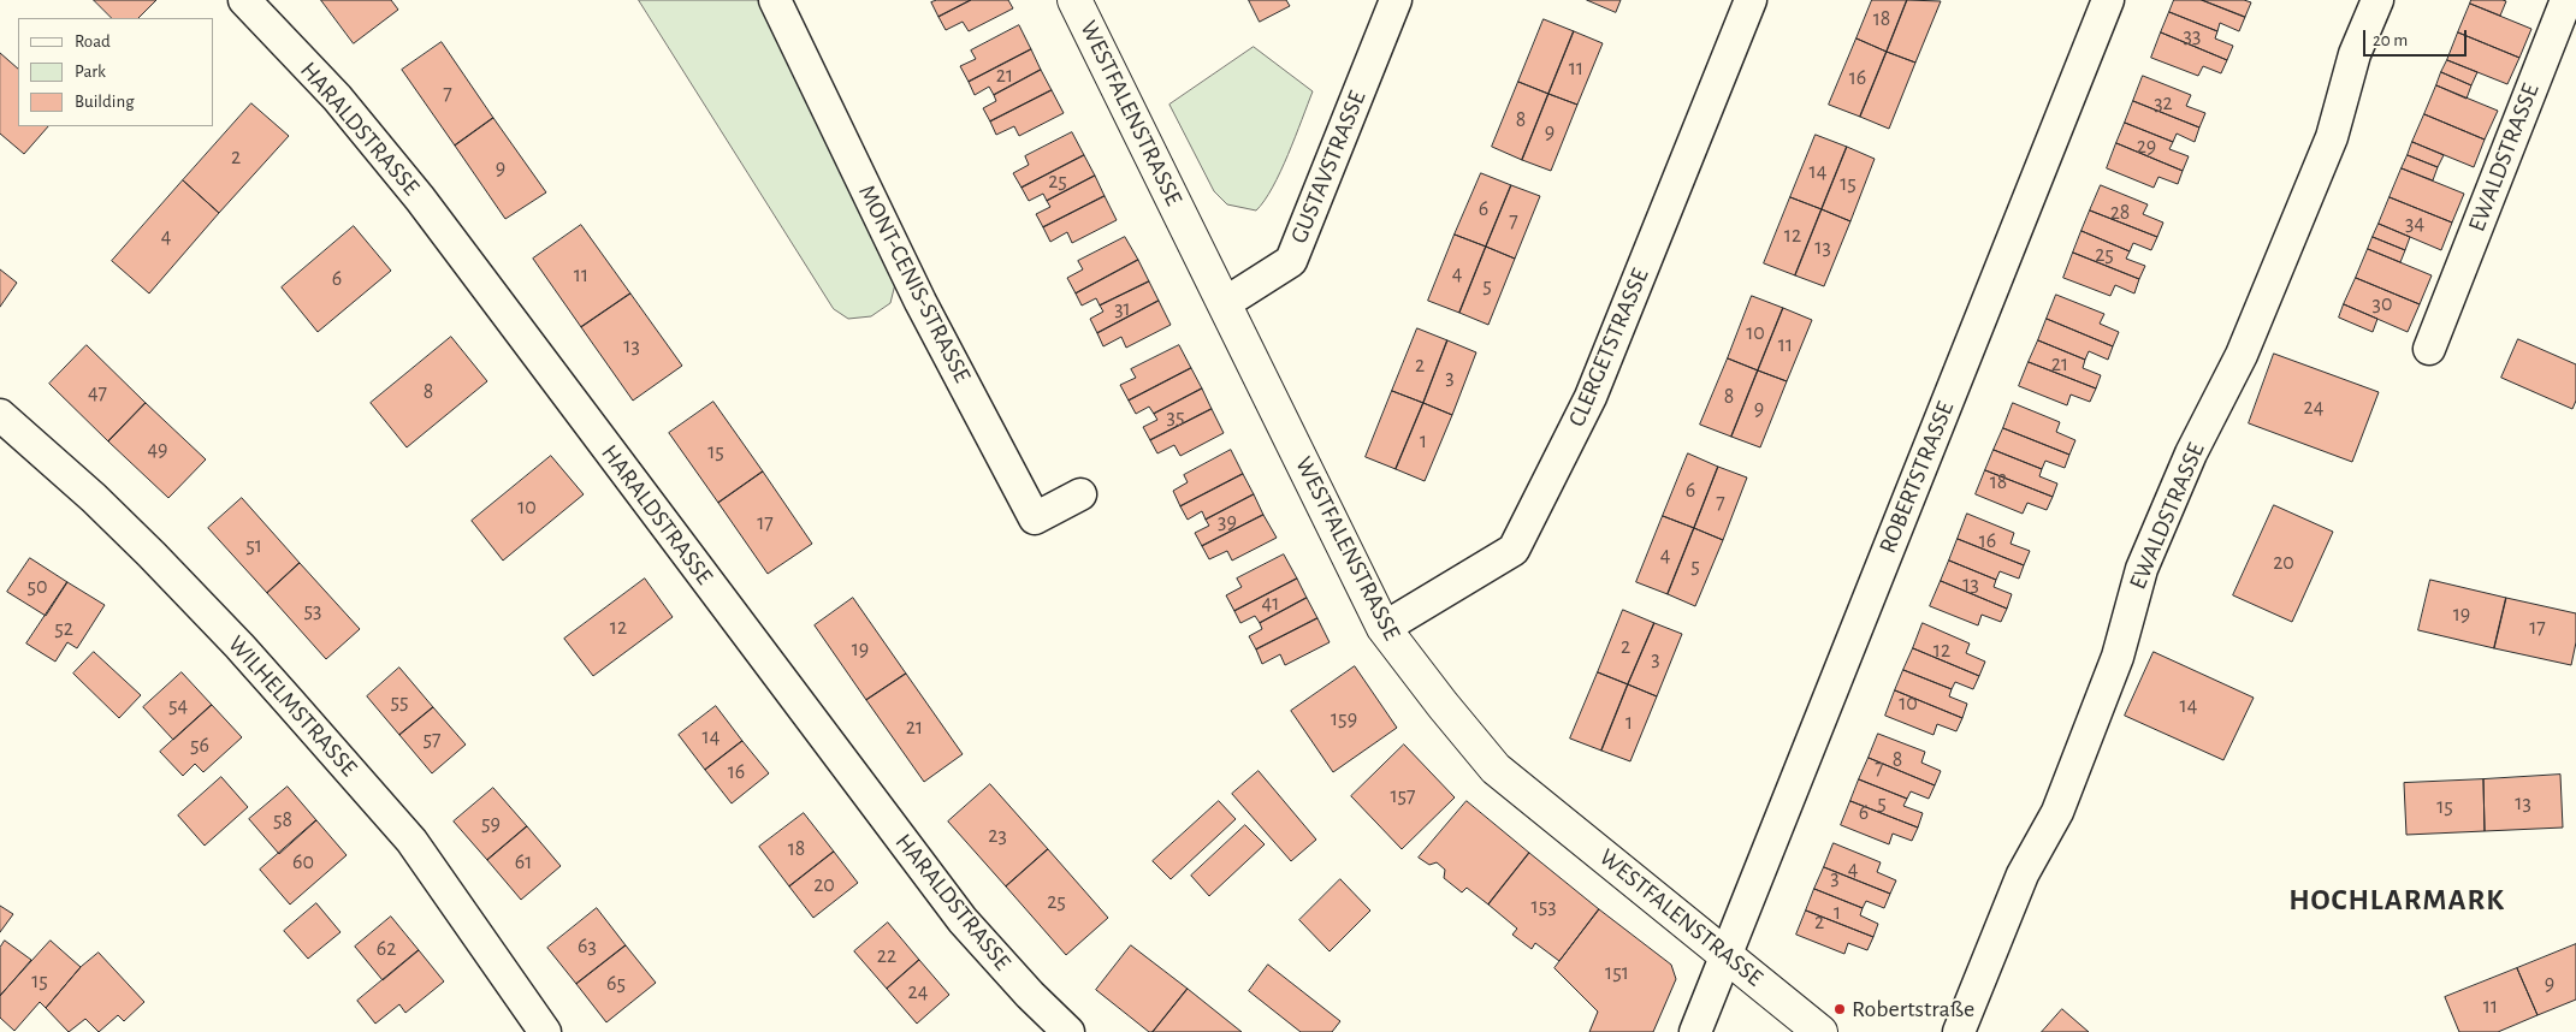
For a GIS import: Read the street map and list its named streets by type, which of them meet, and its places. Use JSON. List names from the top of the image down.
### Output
{
  "streets": {
    "street": [
      "WESTFALENSTRASSE",
      "HARALDSTRASSE",
      "EWALDSTRASSE",
      "GUSTAVSTRASSE",
      "MONT-CENIS-STRASSE",
      "CLERGETSTRASSE",
      "ROBERTSTRASSE",
      "WILHELMSTRASSE"
    ]
  },
  "crossings": [
    ["WESTFALENSTRASSE", "GUSTAVSTRASSE"],
    ["WESTFALENSTRASSE", "CLERGETSTRASSE"],
    ["WESTFALENSTRASSE", "ROBERTSTRASSE"]
  ],
  "districts": ["HOCHLARMARK"],
  "places": ["Robertstraße"],
  "house_numbers": [
    "18",
    "33",
    "11",
    "21",
    "16",
    "7",
    "32",
    "8",
    "9",
    "29",
    "2",
    "9",
    "14",
    "25",
    "15",
    "6",
    "28",
    "7",
    "34",
    "12",
    "4",
    "13",
    "25",
    "4",
    "11",
    "6",
    "5",
    "30",
    "31",
    "10",
    "11",
    "13",
    "21",
    "2",
    "3",
    "8",
    "47",
    "8",
    "24",
    "9",
    "35",
    "1",
    "49",
    "15",
    "18",
    "6",
    "7",
    "10",
    "39",
    "17",
    "16",
    "51",
    "4",
    "20",
    "5",
    "13",
    "50",
    "41",
    "53",
    "19",
    "12",
    "17",
    "52",
    "2",
    "19",
    "12",
    "3",
    "55",
    "10",
    "54",
    "14",
    "159",
    "1",
    "21",
    "14",
    "57",
    "56",
    "8",
    "7",
    "16",
    "157",
    "5",
    "13",
    "15",
    "6",
    "58",
    "59",
    "23",
    "18",
    "60",
    "61",
    "4",
    "3",
    "20",
    "25",
    "153",
    "1",
    "2",
    "63",
    "62",
    "22",
    "151",
    "15",
    "65",
    "9",
    "24",
    "11"
  ],
  "legend": ["Road", "Park", "Building"],
  "scale_bar": "20 m"
}
